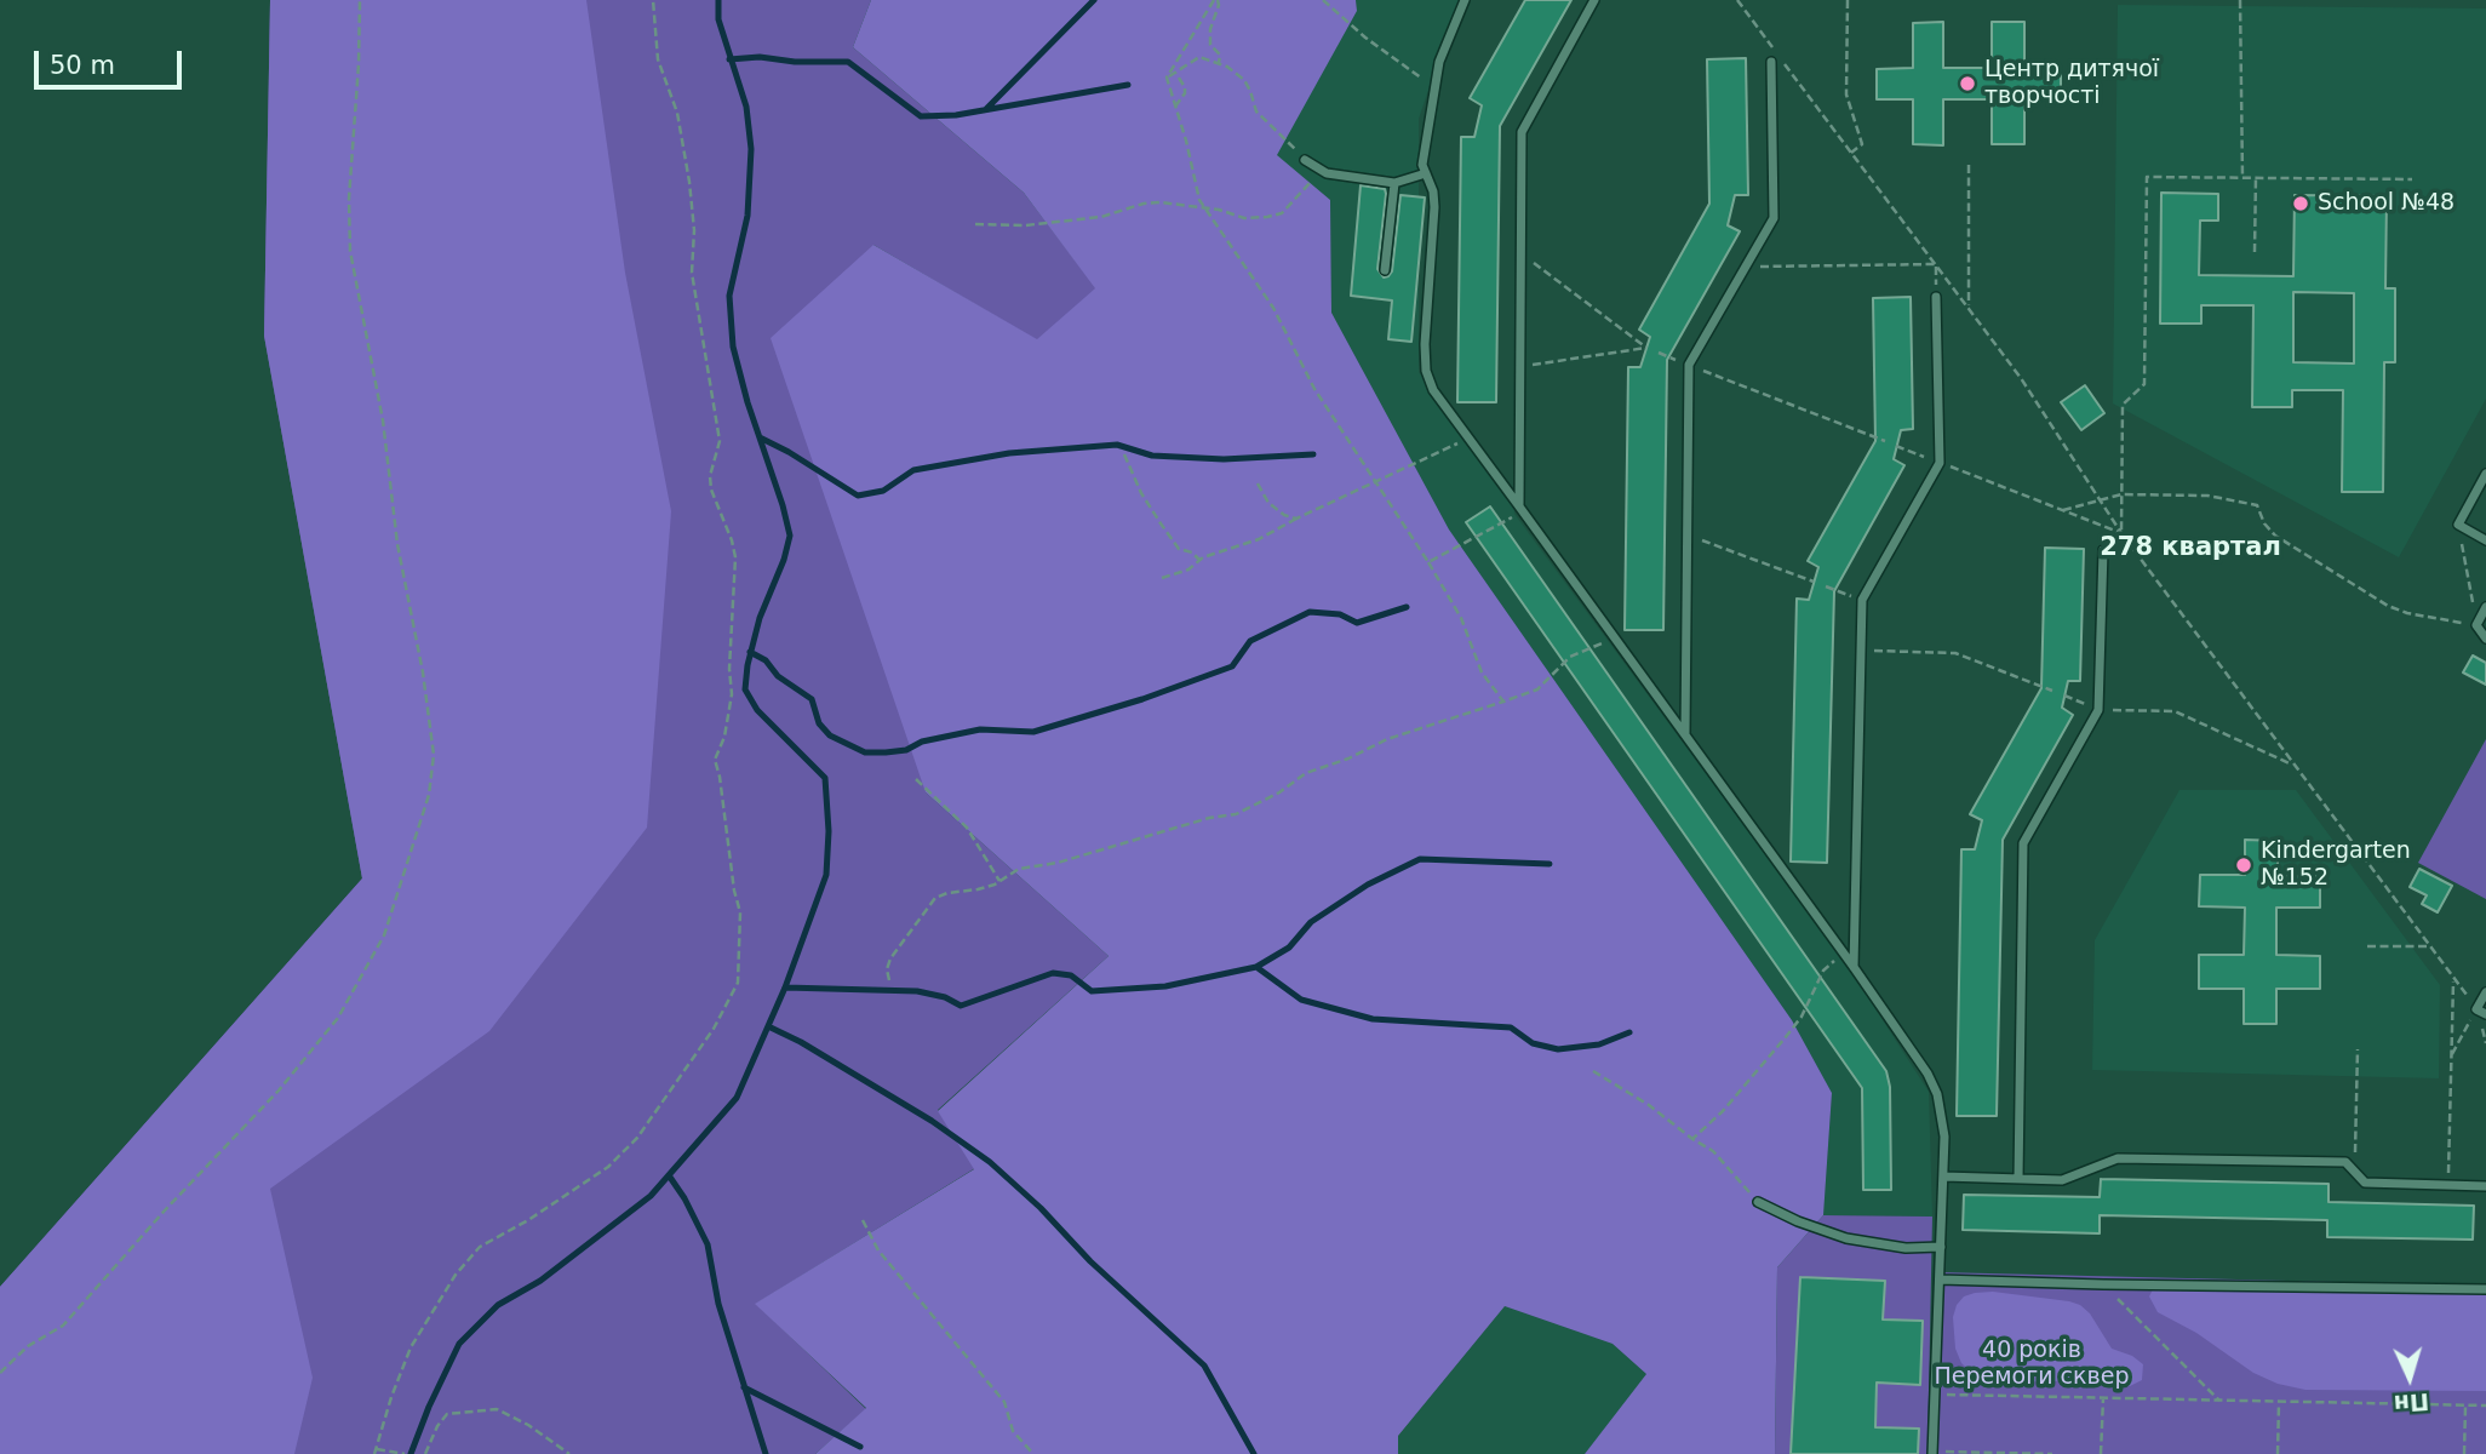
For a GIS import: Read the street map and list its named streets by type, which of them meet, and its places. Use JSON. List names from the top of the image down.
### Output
{
  "districts": ["278 квартал"],
  "parks": ["40 років Перемоги сквер"],
  "places": ["Центр дитячої творчості", "School №48", "Kindergarten №152"],
  "scale_bar": "50 m",
  "north": "bottom"
}
